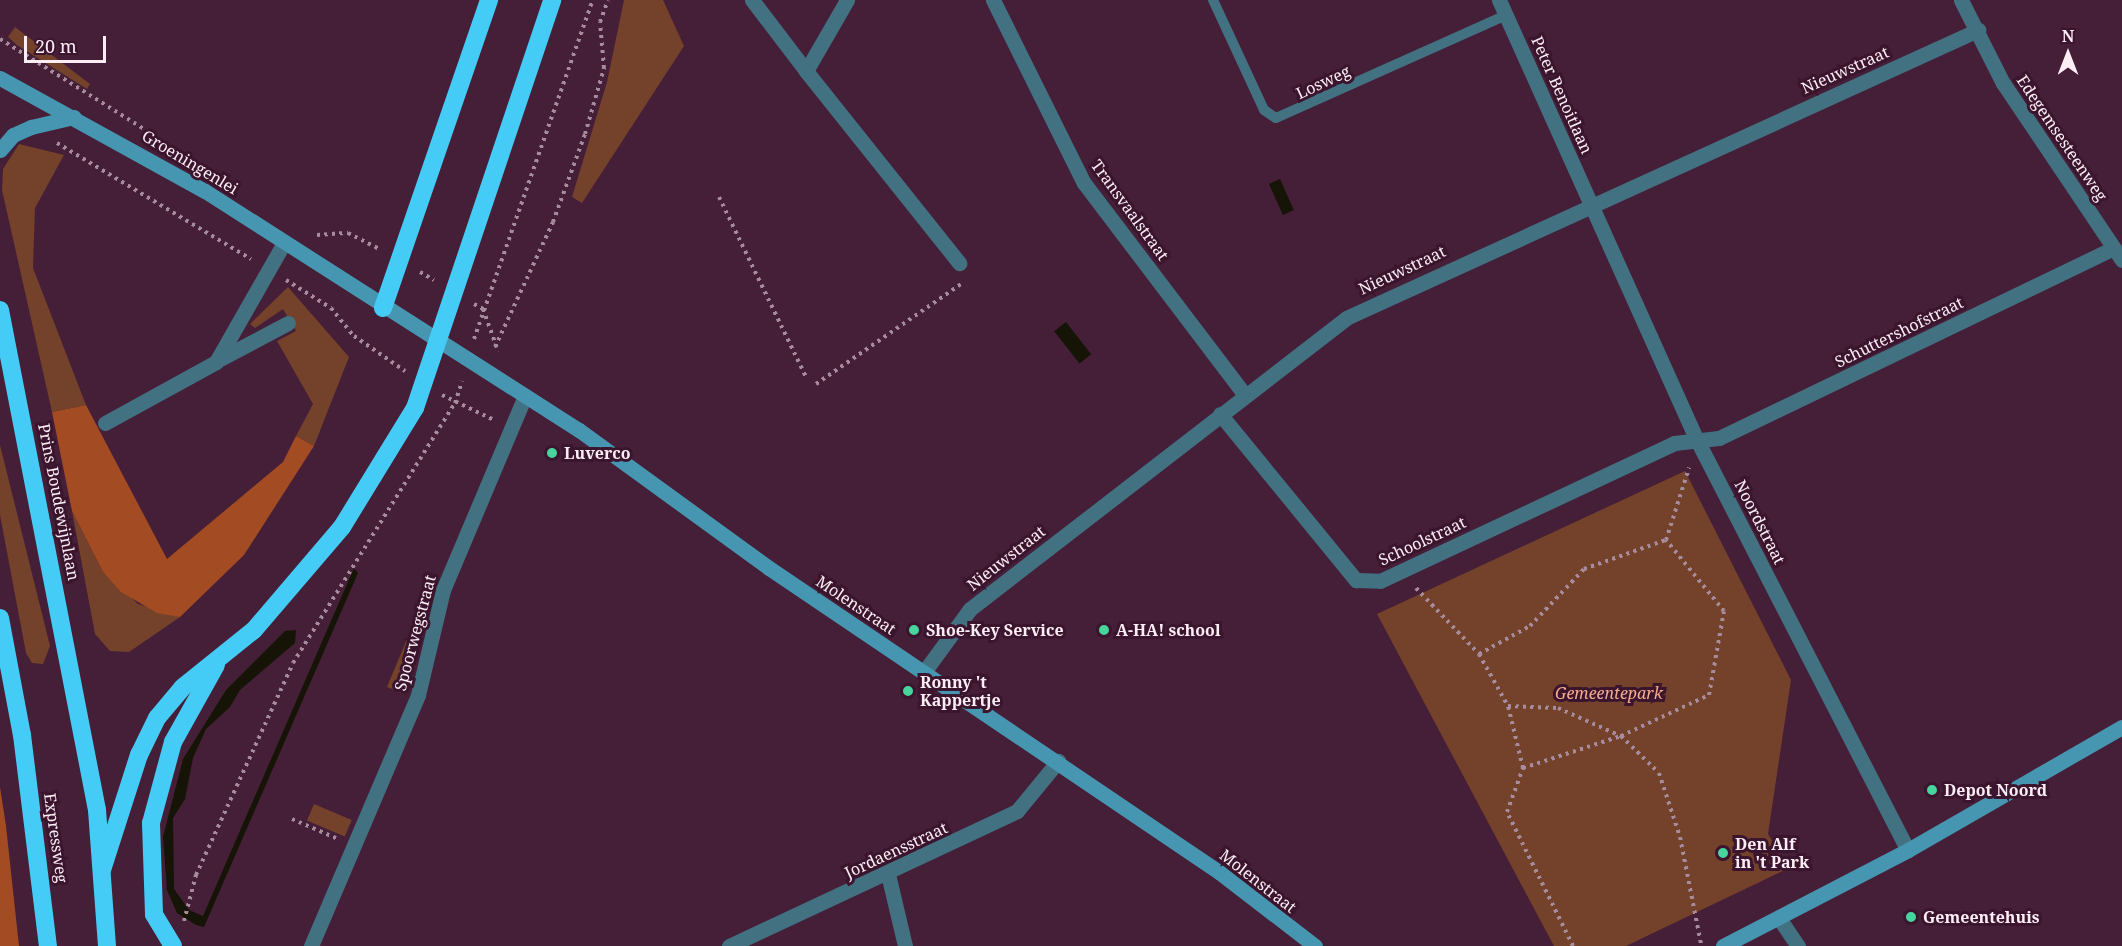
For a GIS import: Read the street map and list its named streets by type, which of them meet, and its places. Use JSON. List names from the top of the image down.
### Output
{
  "streets": {
    "highway": ["Prins Boudewijnlaan", "Expressweg"],
    "street": [
      "Nieuwstraat",
      "Peter Benoitlaan",
      "Edegemsesteenweg",
      "Groeningenlei",
      "Transvaalstraat",
      "Schuttershofstraat",
      "Noordstraat",
      "Schoolstraat",
      "Molenstraat",
      "Spoorwegstraat",
      "Jordaensstraat"
    ],
    "lane": ["Losweg"]
  },
  "crossings": [
    ["Nieuwstraat", "Peter Benoitlaan"],
    ["Nieuwstraat", "Edegemsesteenweg"],
    ["Nieuwstraat", "Transvaalstraat"],
    ["Nieuwstraat", "Noordstraat"],
    ["Nieuwstraat", "Schoolstraat"],
    ["Nieuwstraat", "Molenstraat"],
    ["Losweg", "Peter Benoitlaan"],
    ["Peter Benoitlaan", "Noordstraat"],
    ["Edegemsesteenweg", "Schuttershofstraat"],
    ["Schuttershofstraat", "Noordstraat"],
    ["Schuttershofstraat", "Schoolstraat"],
    ["Noordstraat", "Schoolstraat"],
    ["Molenstraat", "Spoorwegstraat"],
    ["Molenstraat", "Jordaensstraat"]
  ],
  "parks": ["Gemeentepark"],
  "places": [
    "Luverco",
    "Shoe-Key Service",
    "A-HA! school",
    "Ronny 't Kappertje",
    "Depot Noord",
    "Den Alf in 't Park",
    "Gemeentehuis"
  ],
  "scale_bar": "20 m",
  "north": "top"
}
